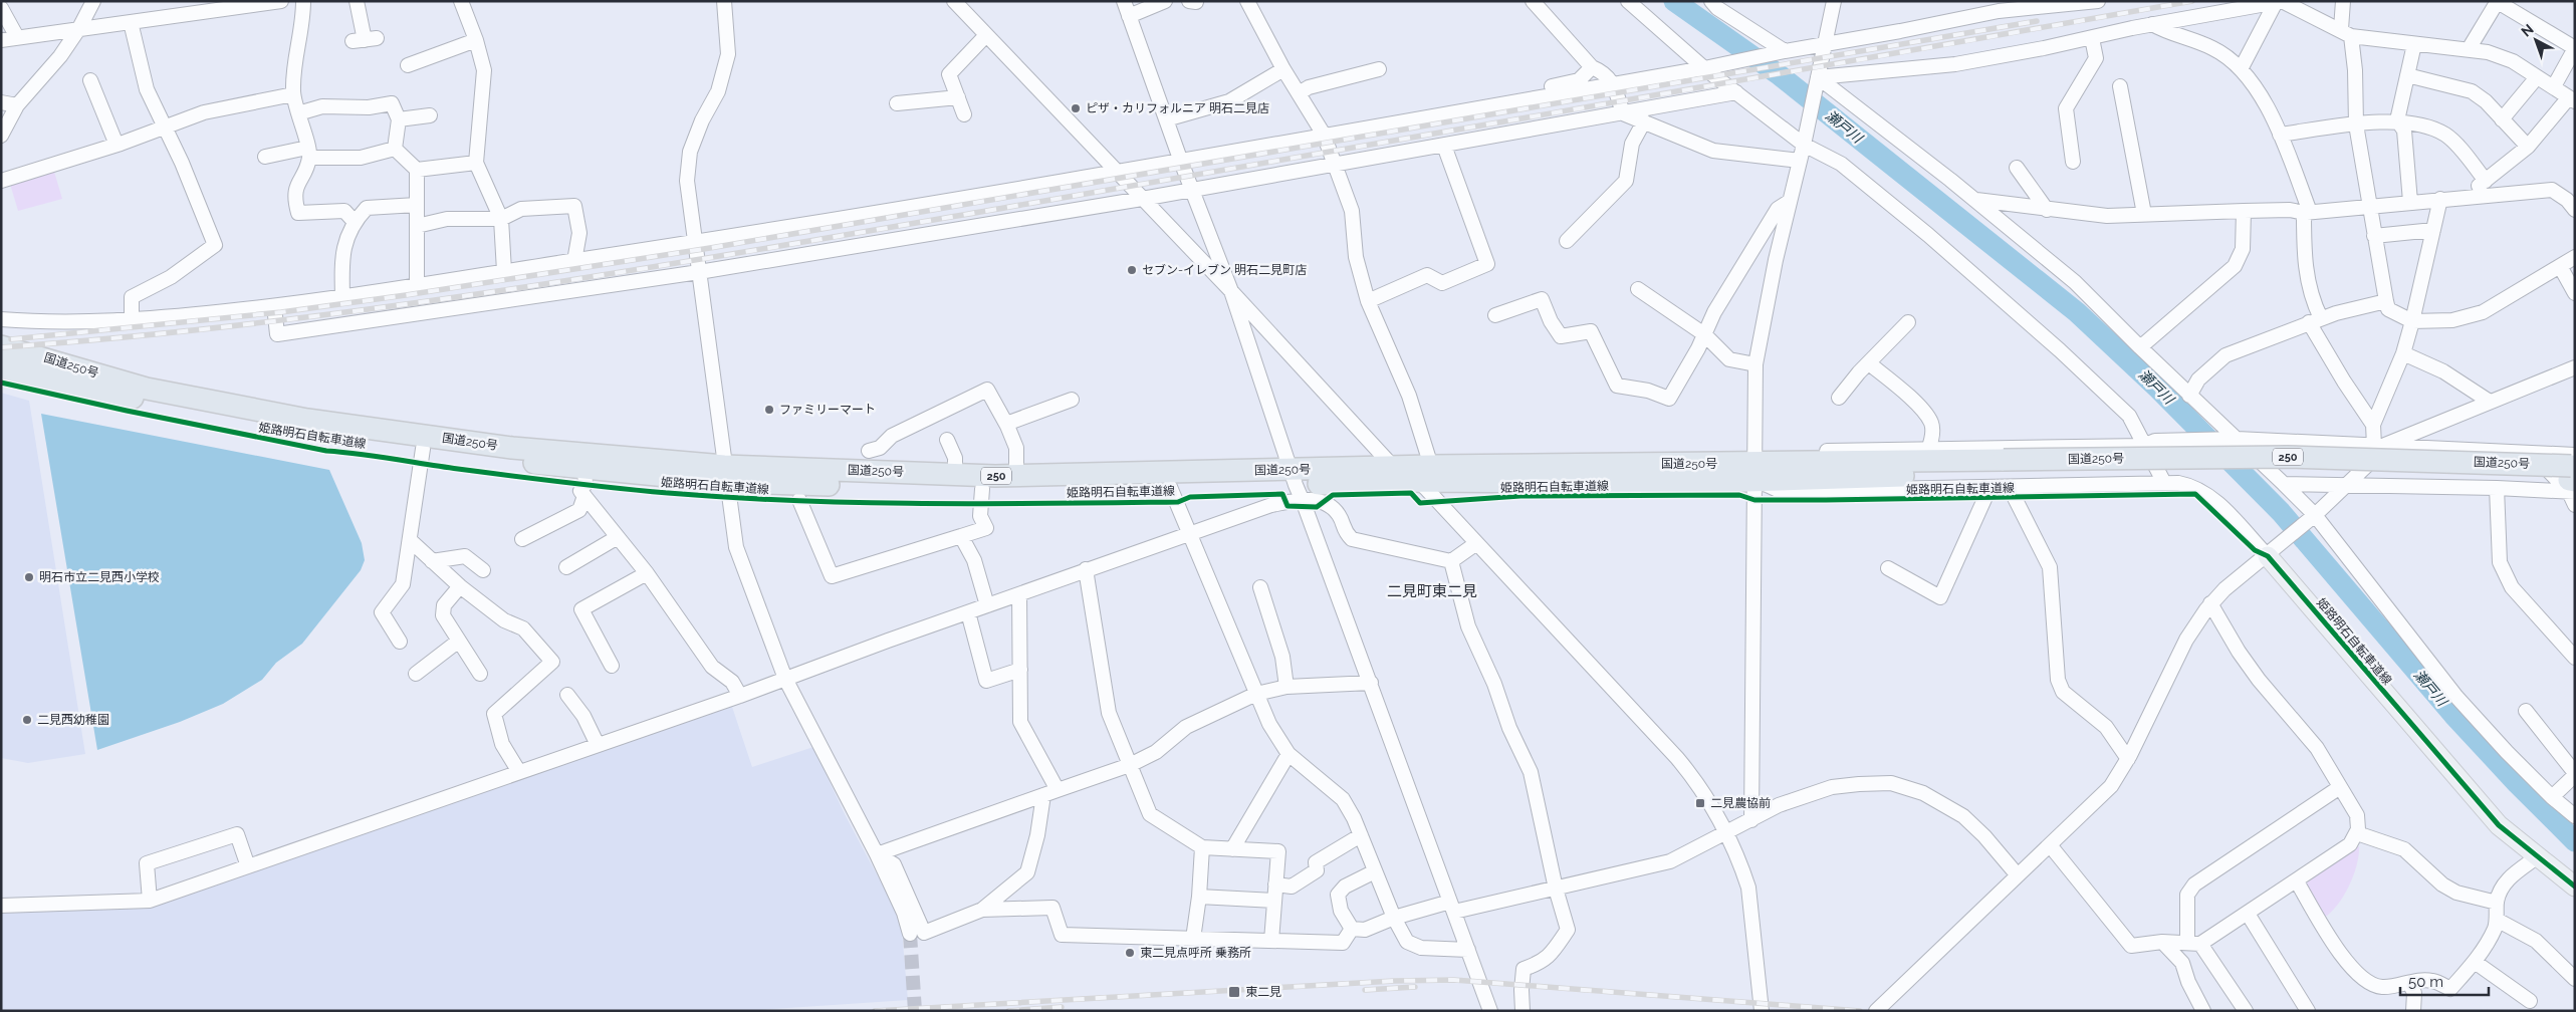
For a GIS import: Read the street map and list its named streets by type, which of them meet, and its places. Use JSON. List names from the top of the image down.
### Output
{
  "streets": {
    "highway": ["国道250号", "250"],
    "main road": ["姫路明石自転車道線"]
  },
  "districts": ["二見町東二見"],
  "water": ["瀬戸川"],
  "places": {
    "other": [
      "ピザ・カリフォルニア 明石二見店",
      "セブン-イレブン 明石二見町店",
      "ファミリーマート",
      "明石市立二見西小学校",
      "二見西幼稚園",
      "東二見点呼所 乗務所"
    ],
    "transit": ["二見農協前", "東二見"]
  },
  "scale_bar": "50 m",
  "north": "top left"
}
